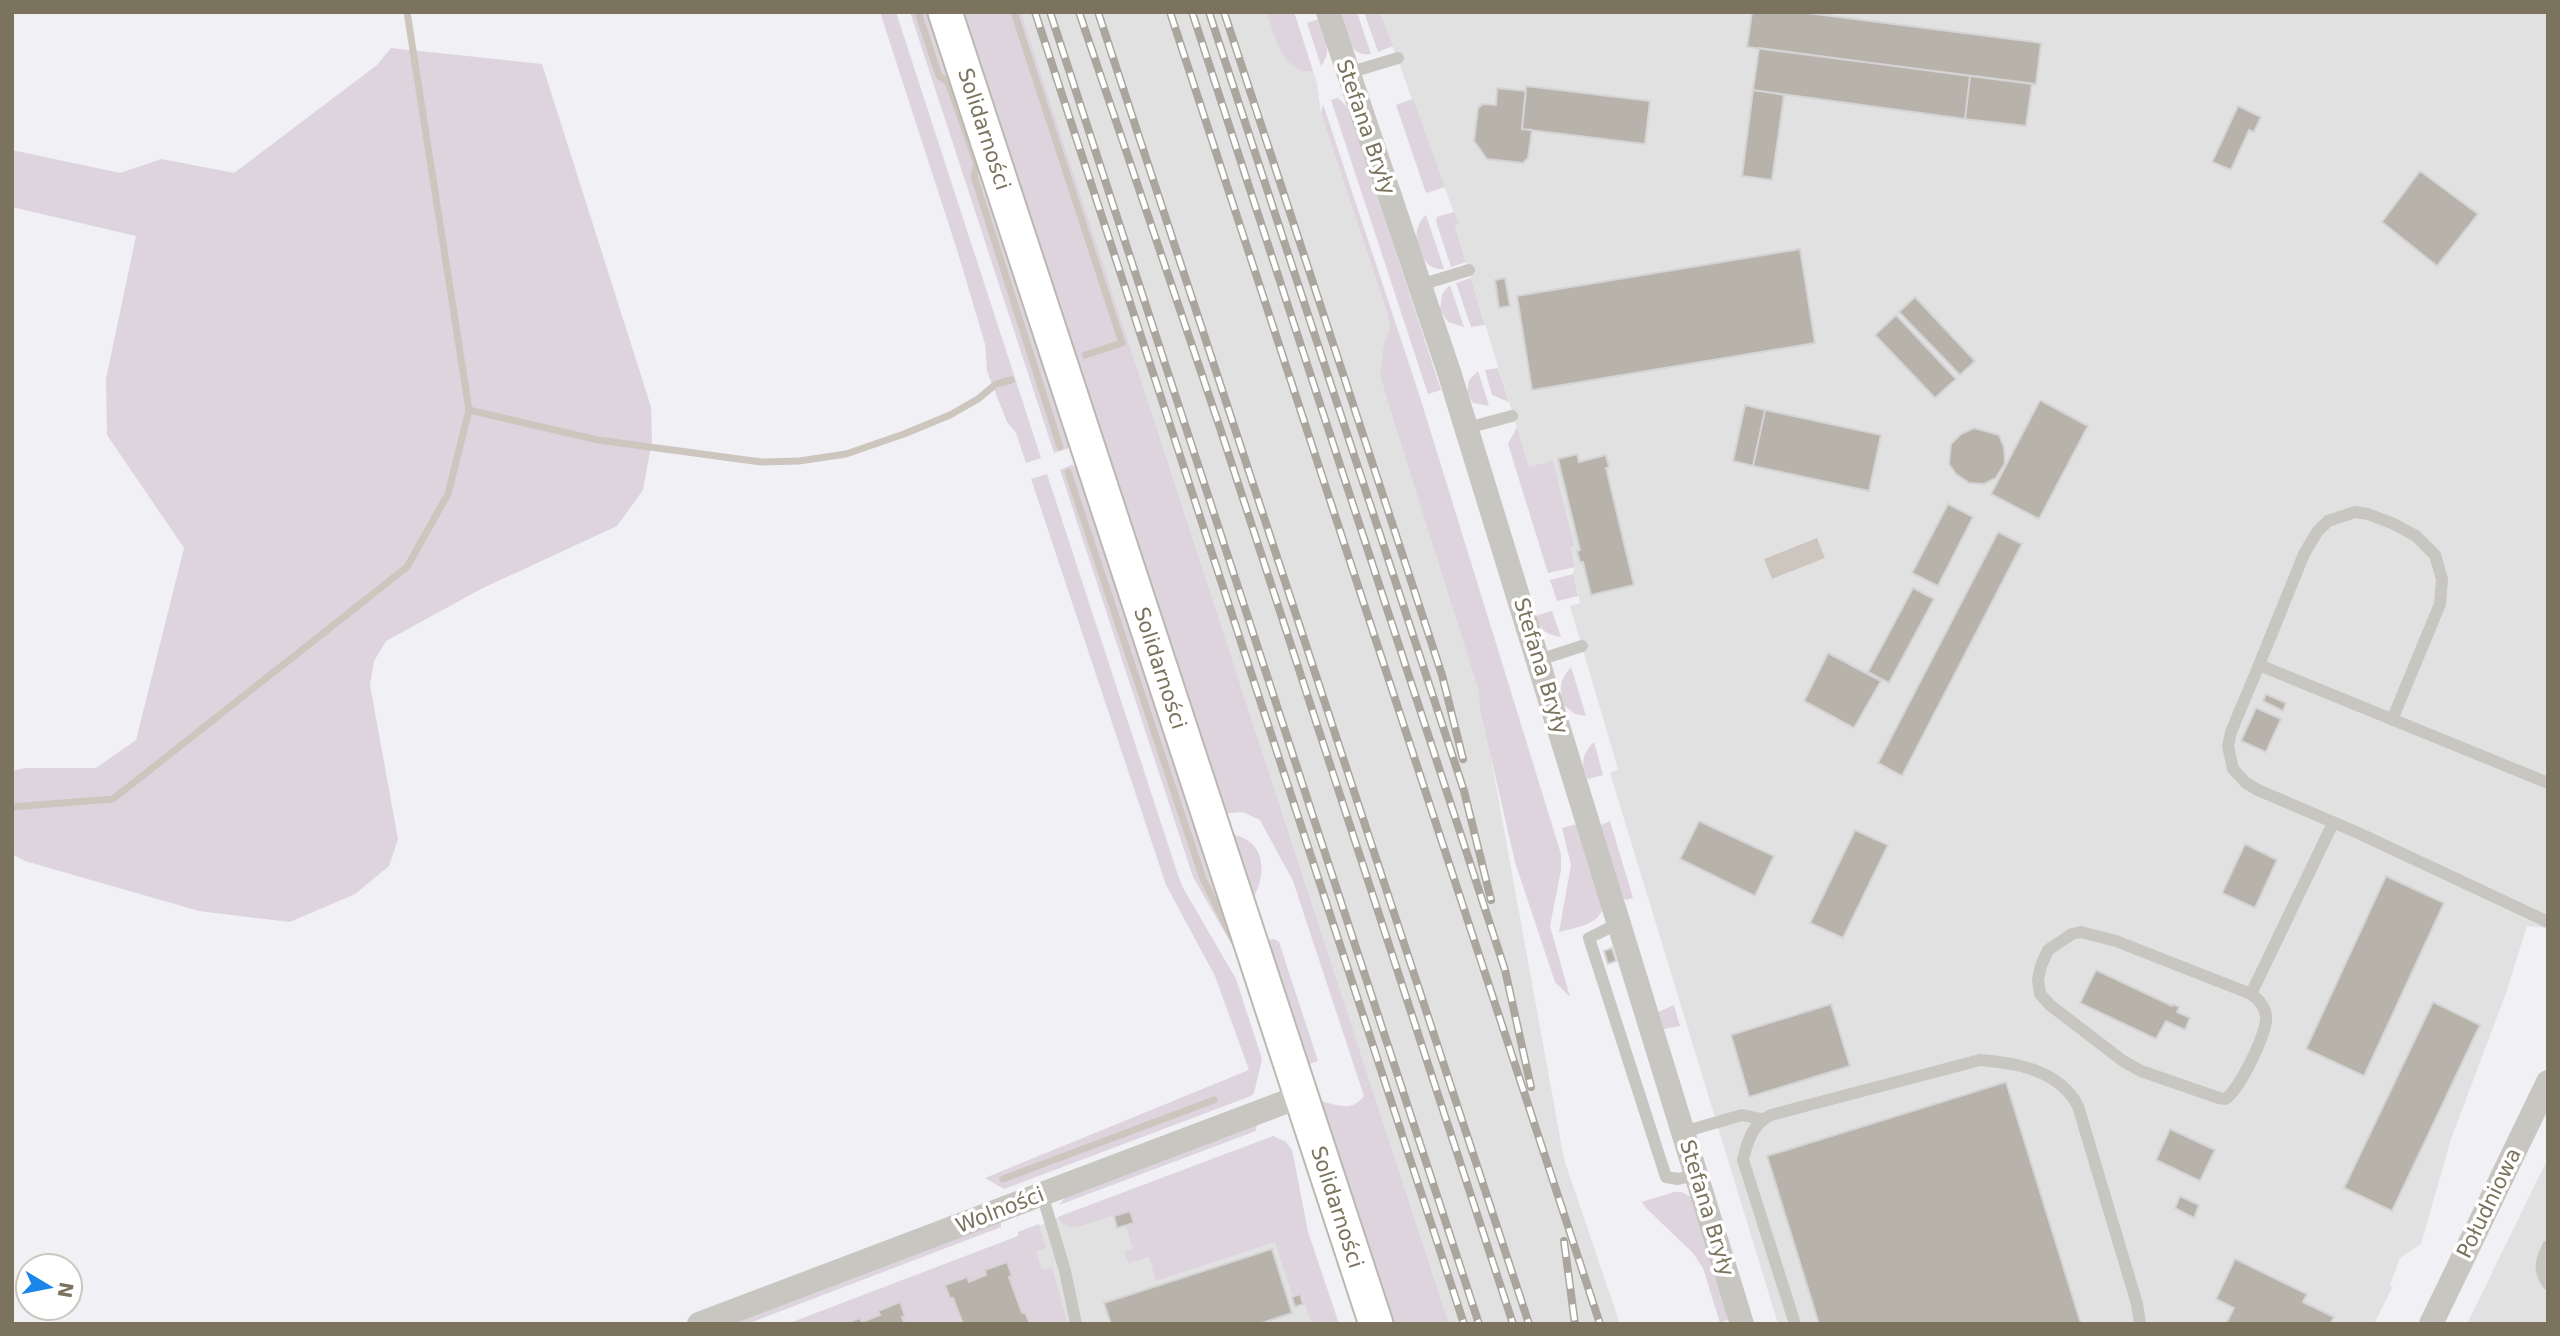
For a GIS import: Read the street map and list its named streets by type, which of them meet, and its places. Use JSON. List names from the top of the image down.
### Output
{
  "streets": {
    "street": [
      "Stefana Bryły",
      "Solidarności",
      "Południowa",
      "Wolności"
    ]
  },
  "crossings": [
    ["Solidarności", "Wolności"]
  ],
  "north": "right"
}
